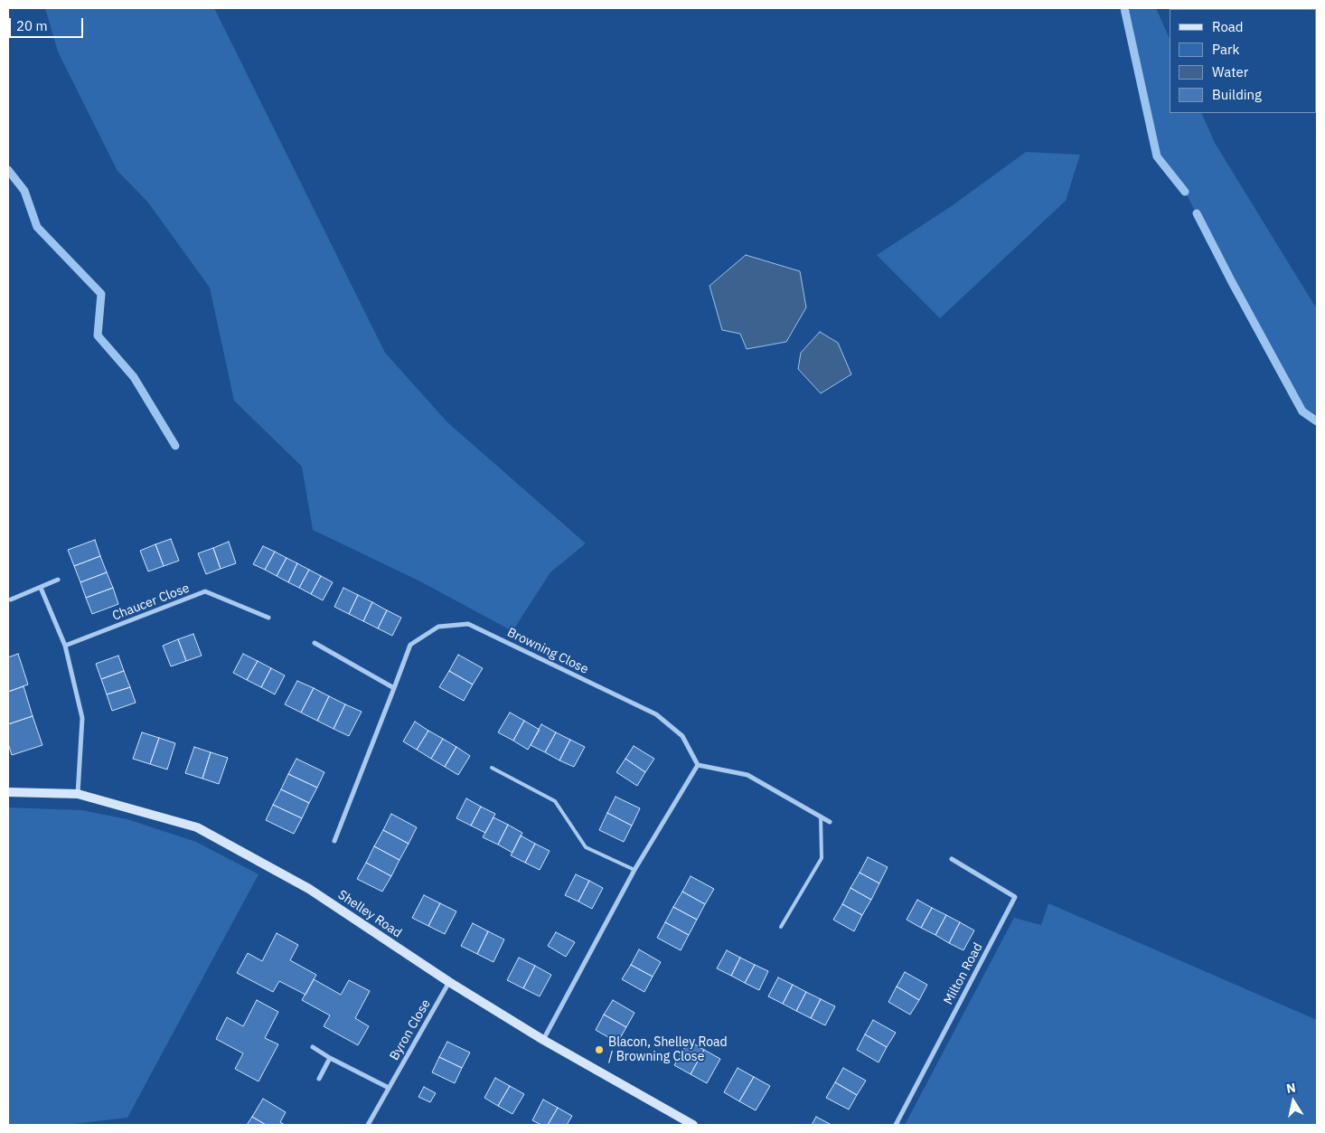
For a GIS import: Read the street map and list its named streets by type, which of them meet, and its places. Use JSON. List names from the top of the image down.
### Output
{
  "streets": {
    "street": [
      "Chaucer Close",
      "Browning Close",
      "Shelley Road",
      "Milton Road",
      "Byron Close"
    ]
  },
  "crossings": [
    ["Shelley Road", "Byron Close"]
  ],
  "places": ["Blacon, Shelley Road / Browning Close"],
  "legend": [
    "Road",
    "Park",
    "Water",
    "Building"
  ],
  "scale_bar": "20 m",
  "north": "top"
}
